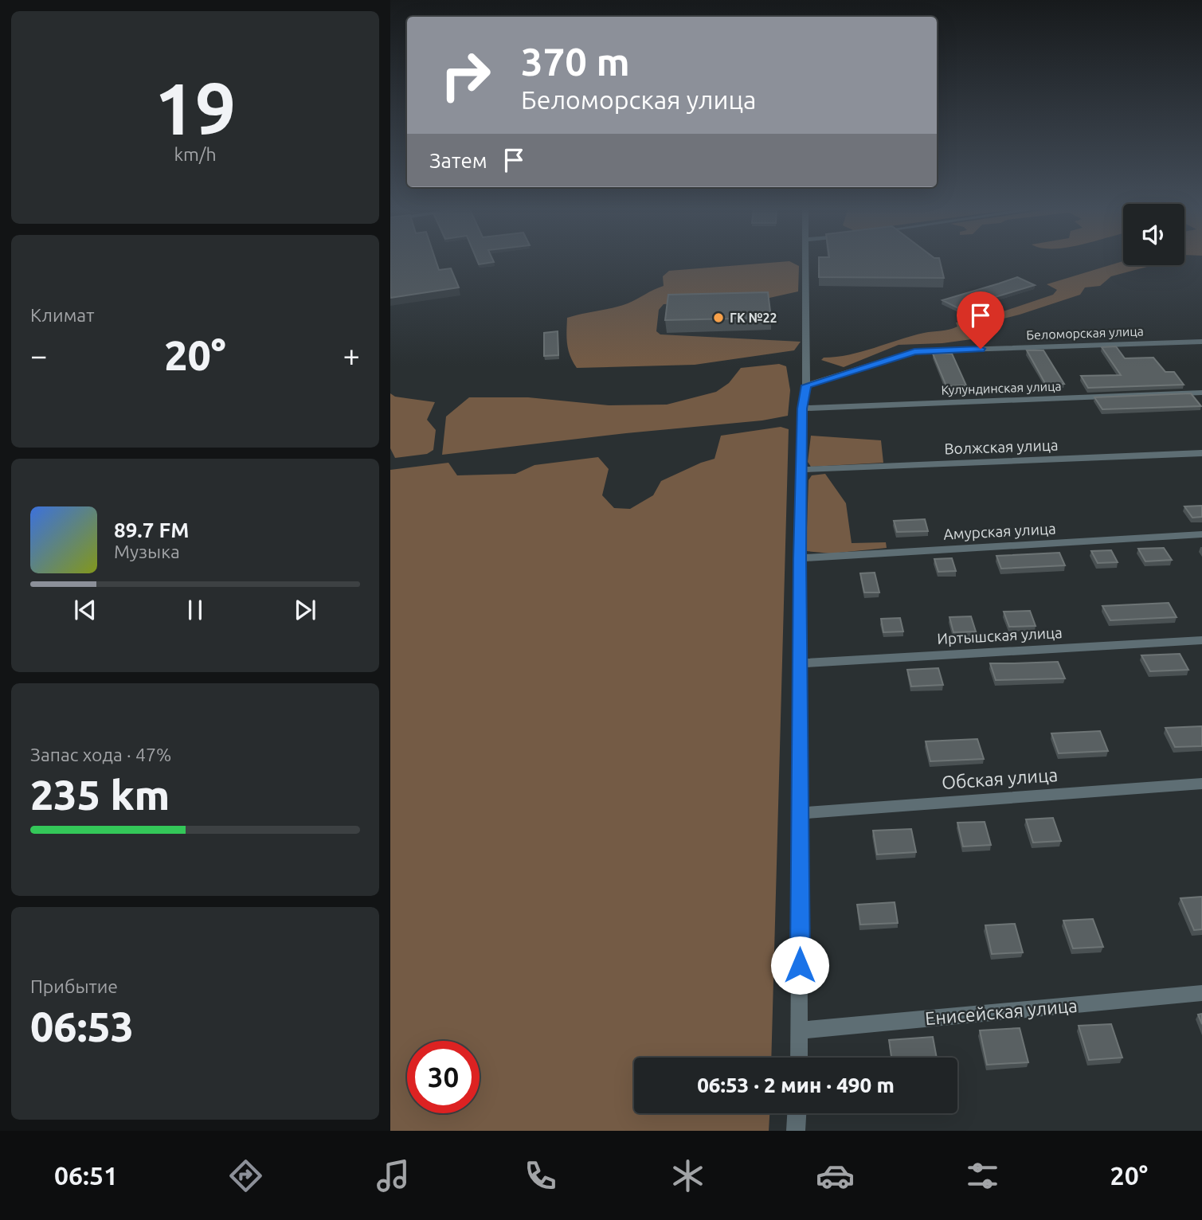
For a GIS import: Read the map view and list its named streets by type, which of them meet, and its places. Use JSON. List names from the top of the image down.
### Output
{
  "streets": {
    "street": [
      "Беломорская улица",
      "Кулундинская улица",
      "Волжская улица",
      "Амурская улица",
      "Иртышская улица",
      "Обская улица",
      "Енисейская улица"
    ]
  },
  "places": ["ГК №22"],
  "page": {
    "tile": [
      ["19", "km/h"],
      "Климат",
      ["Запас хода · 47%", "235 km"],
      ["Прибытие", "06:53"]
    ],
    "turn": ["370 m", "Беломорская улица"],
    "then": "Затем",
    "heat": ["−", "20°", "+"],
    "song": ["89.7 FM", "Музыка"],
    "limit": "30",
    "trip": "06:53 · 2 мин · 490 m",
    "tabs": ["06:51", "20°"]
  }
}
